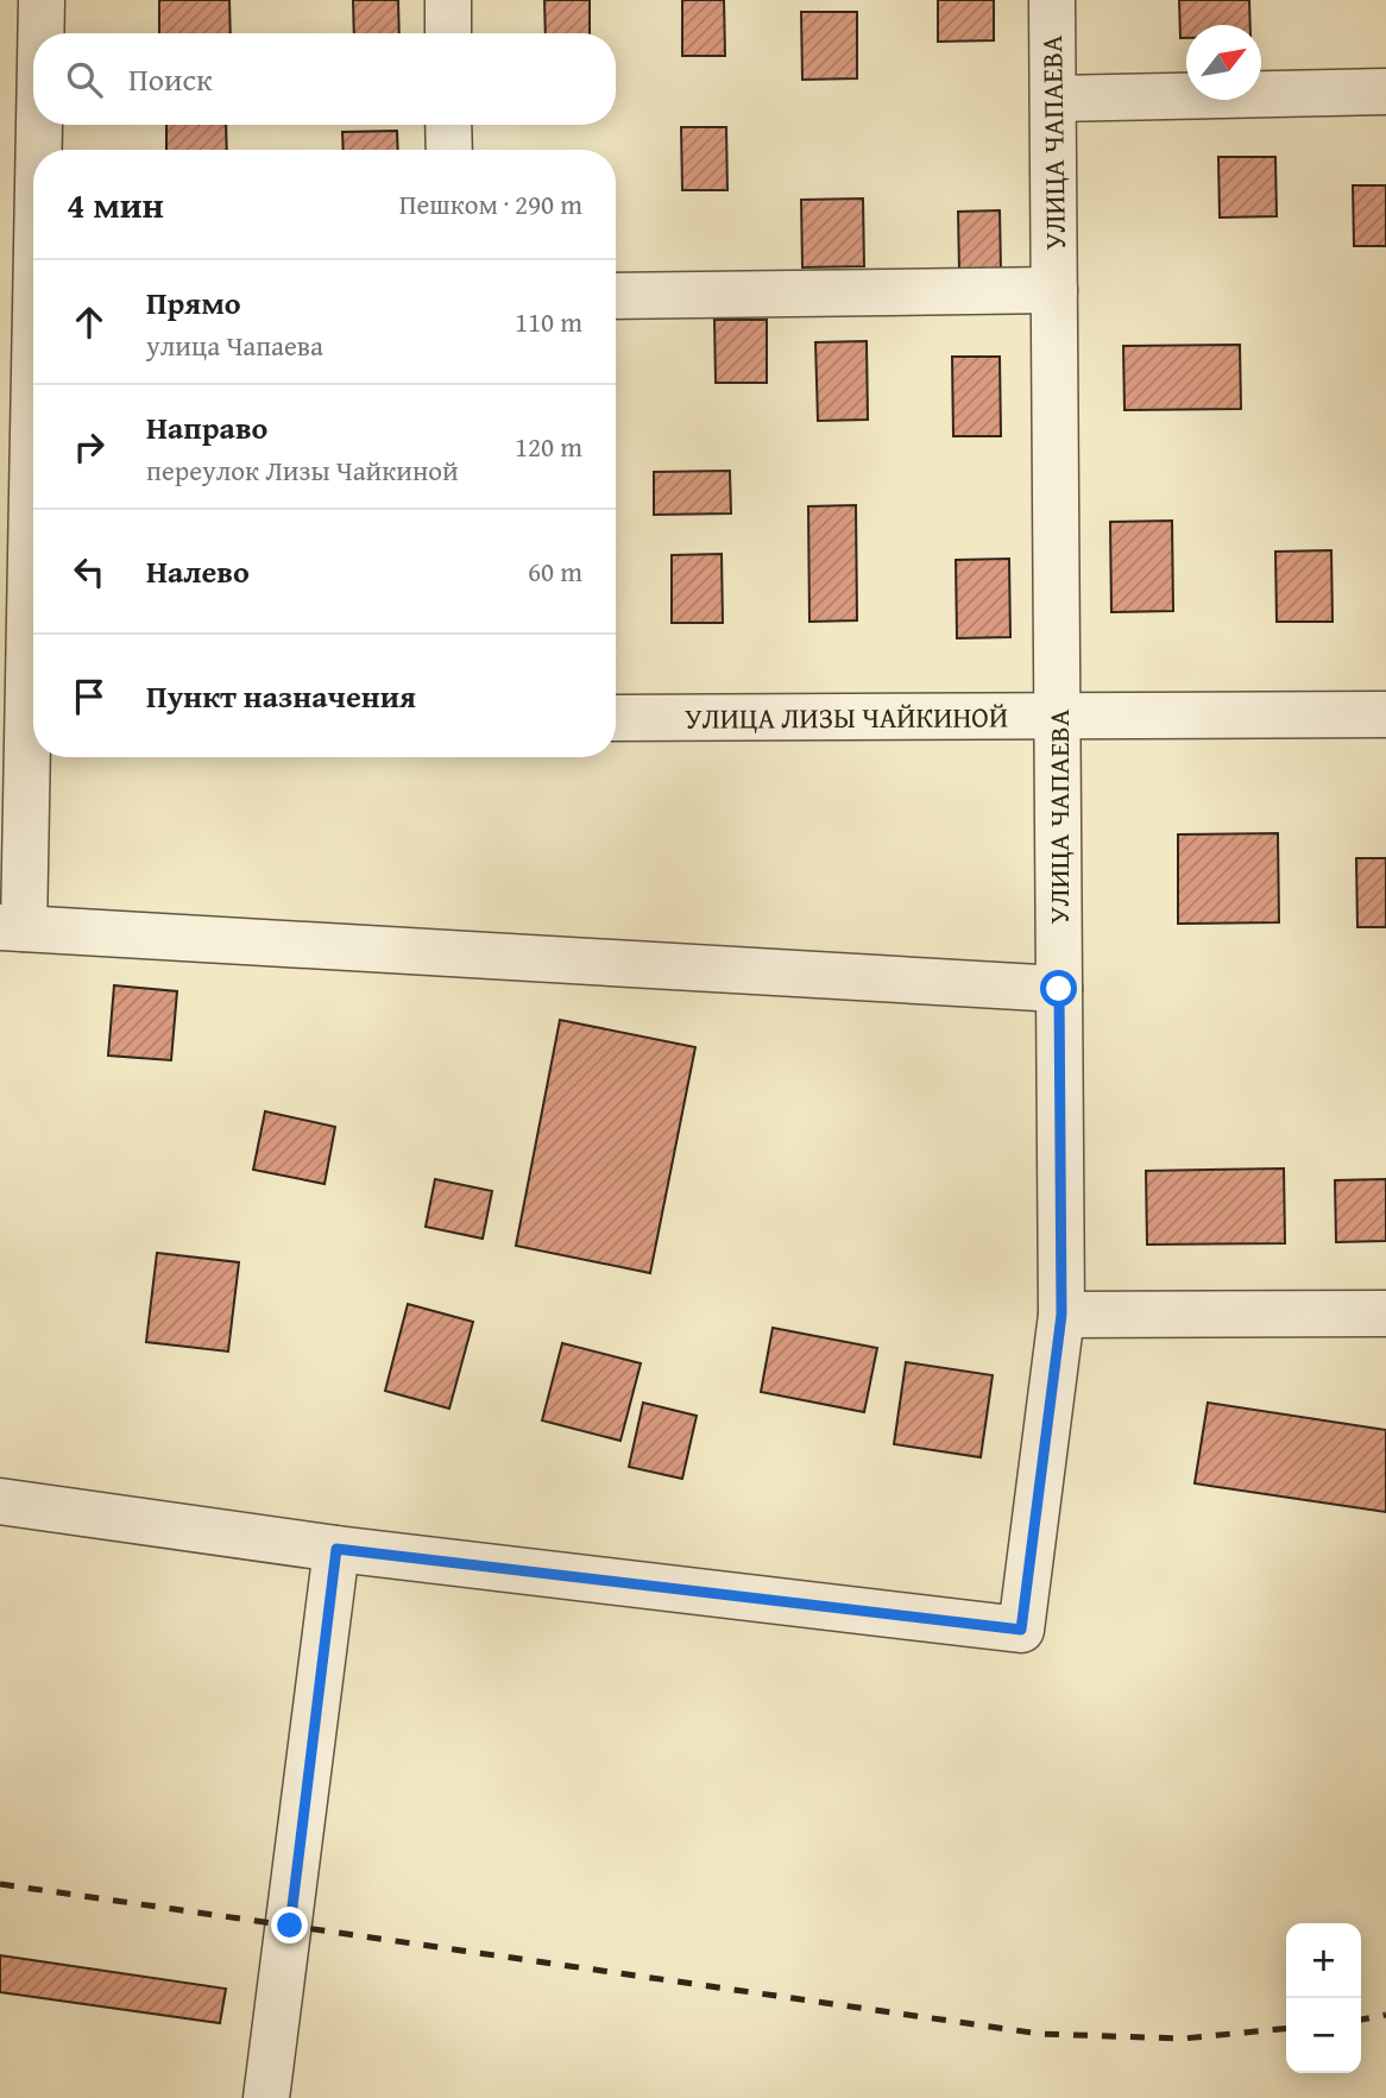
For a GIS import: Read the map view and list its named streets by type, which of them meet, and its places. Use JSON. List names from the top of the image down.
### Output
{
  "streets": {
    "street": ["УЛИЦА ЧАПАЕВА", "УЛИЦА ЛИЗЫ ЧАЙКИНОЙ"]
  },
  "crossings": [
    ["УЛИЦА ЧАПАЕВА", "УЛИЦА ЛИЗЫ ЧАЙКИНОЙ"]
  ],
  "north": "top right",
  "page": {
    "search": "Поиск",
    "heading": ["4 мин", "Пешком · 290 m"],
    "list": [
      ["Прямо", "улица Чапаева", "110 m"],
      ["Направо", "переулок Лизы Чайкиной", "120 m"],
      ["Налево", "60 m"],
      "Пункт назначения"
    ],
    "map_buttons": ["+", "−"]
  }
}
